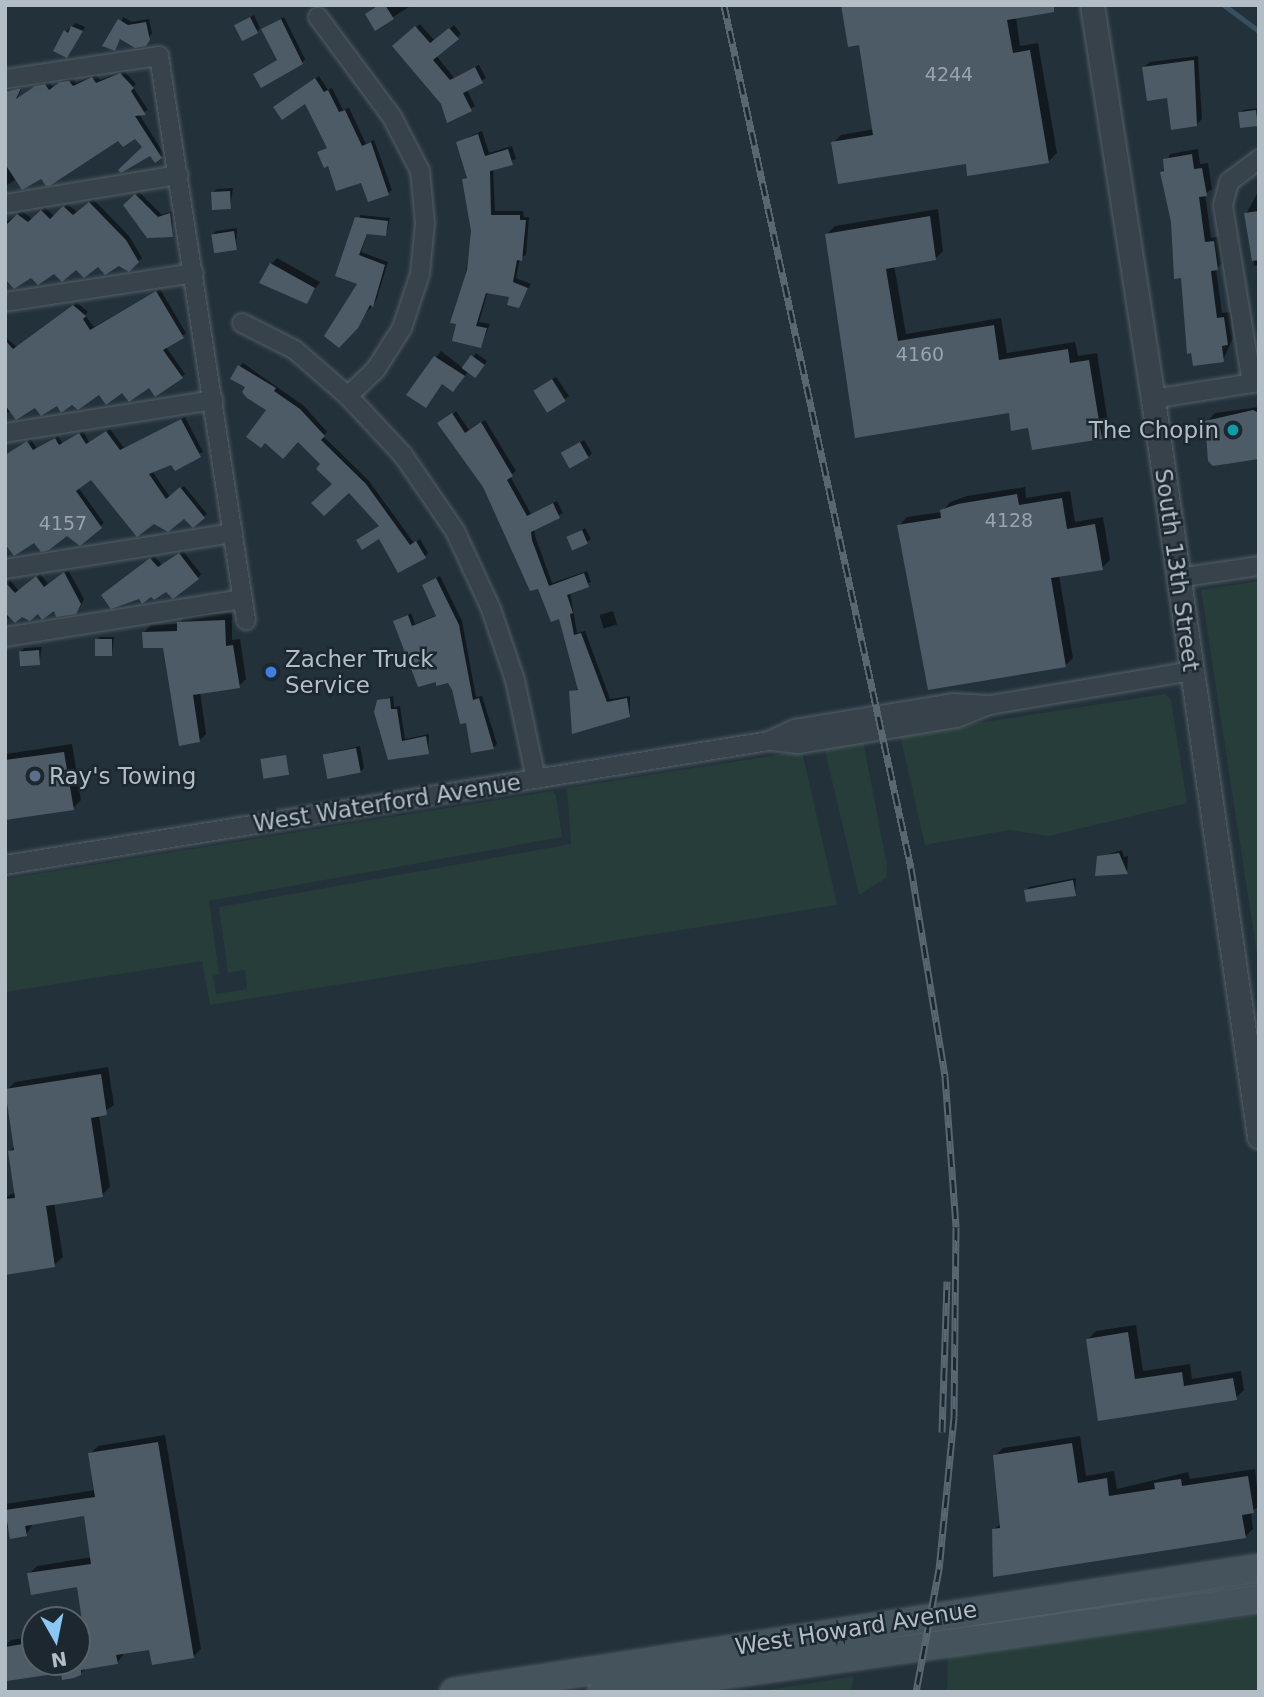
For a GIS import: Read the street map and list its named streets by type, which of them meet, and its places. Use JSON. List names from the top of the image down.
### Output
{
  "streets": {
    "main road": ["West Howard Avenue"],
    "street": ["South 13th Street", "West Waterford Avenue"]
  },
  "crossings": [
    ["South 13th Street", "West Waterford Avenue"]
  ],
  "places": ["The Chopin", "Zacher Truck Service", "Ray's Towing"],
  "house_numbers": [
    "4244",
    "4160",
    "4128",
    "4157"
  ],
  "north": "bottom"
}
